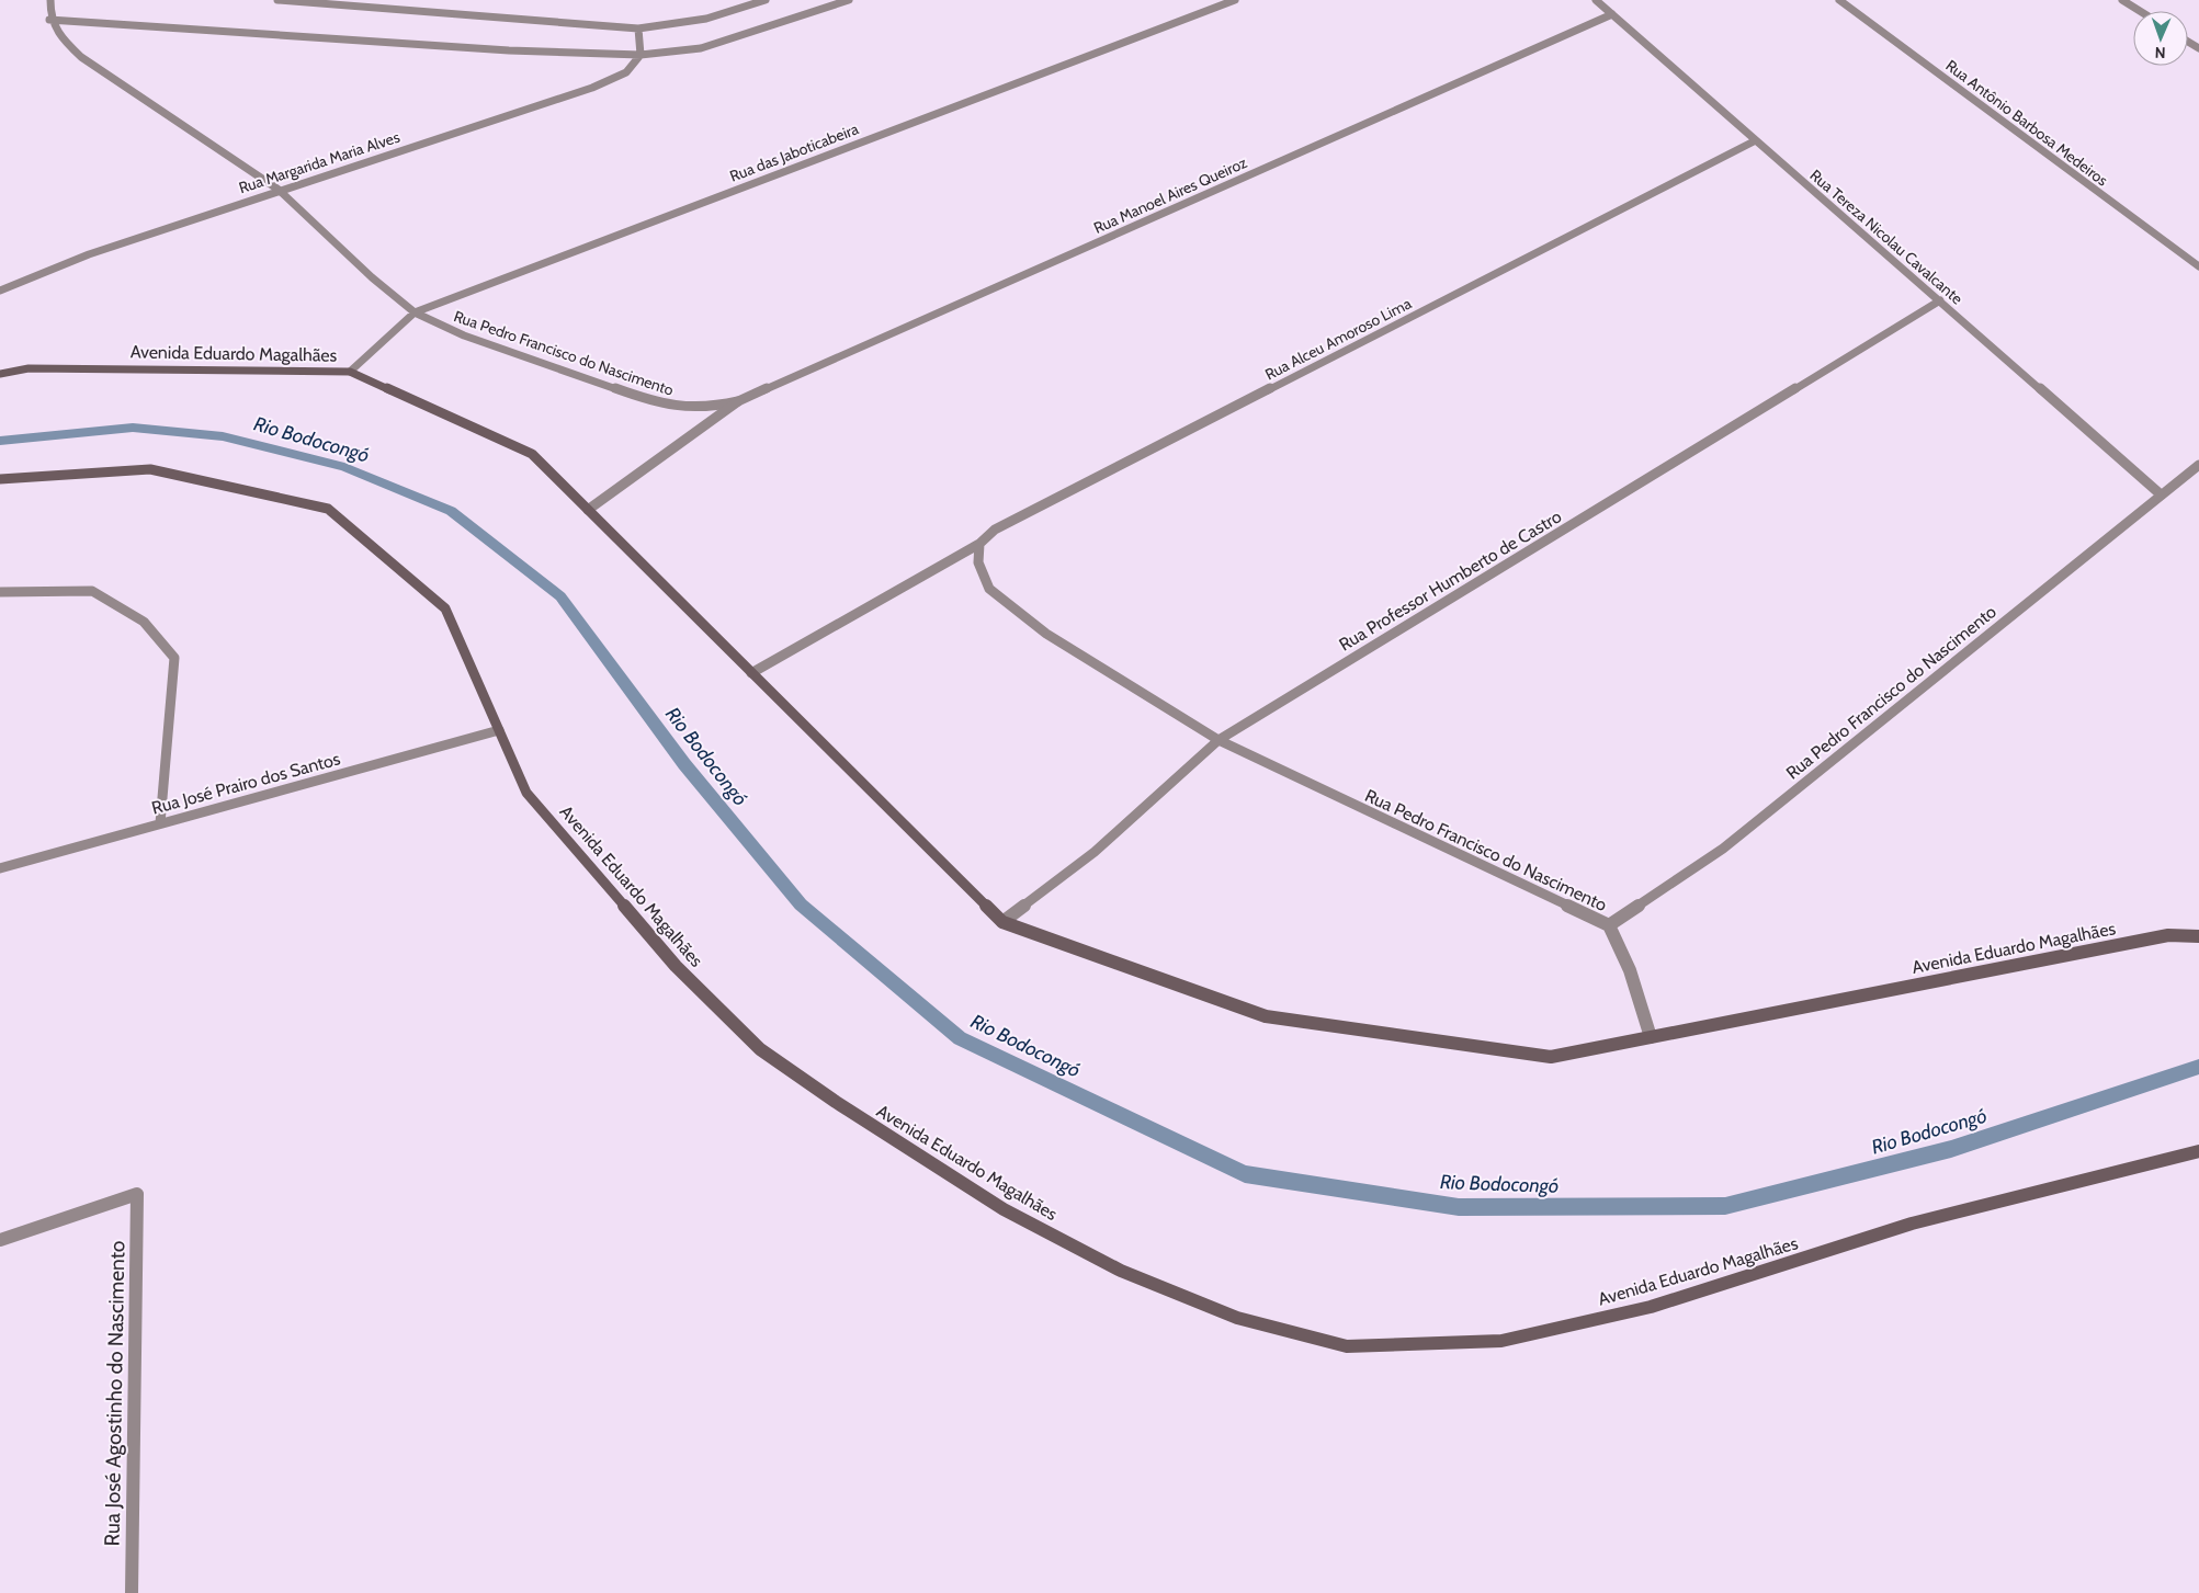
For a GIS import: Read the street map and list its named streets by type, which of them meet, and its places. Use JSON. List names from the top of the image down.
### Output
{
  "streets": {
    "street": [
      "Rua Antônio Barbosa Medeiros",
      "Rua das Jaboticabeira",
      "Rua Margarida Maria Alves",
      "Rua Manoel Aires Queiroz",
      "Rua Tereza Nicolau Cavalcante",
      "Rua Alceu Amoroso Lima",
      "Avenida Eduardo Magalhães",
      "Rua Pedro Francisco do Nascimento",
      "Rua Professor Humberto de Castro",
      "Rua José Prairo dos Santos",
      "Rua José Agostinho do Nascimento"
    ]
  },
  "crossings": [
    ["Rua das Jaboticabeira", "Rua Pedro Francisco do Nascimento"],
    ["Rua Manoel Aires Queiroz", "Rua Tereza Nicolau Cavalcante"],
    ["Rua Manoel Aires Queiroz", "Rua Pedro Francisco do Nascimento"],
    ["Rua Tereza Nicolau Cavalcante", "Rua Alceu Amoroso Lima"],
    ["Rua Tereza Nicolau Cavalcante", "Rua Pedro Francisco do Nascimento"],
    ["Rua Tereza Nicolau Cavalcante", "Rua Professor Humberto de Castro"],
    ["Rua Alceu Amoroso Lima", "Avenida Eduardo Magalhães"],
    ["Rua Alceu Amoroso Lima", "Rua Pedro Francisco do Nascimento"],
    ["Avenida Eduardo Magalhães", "Rua Professor Humberto de Castro"],
    ["Avenida Eduardo Magalhães", "Rua José Prairo dos Santos"],
    ["Rua Pedro Francisco do Nascimento", "Rua Professor Humberto de Castro"]
  ],
  "water": ["Rio Bodocongó"],
  "north": "bottom"
}
